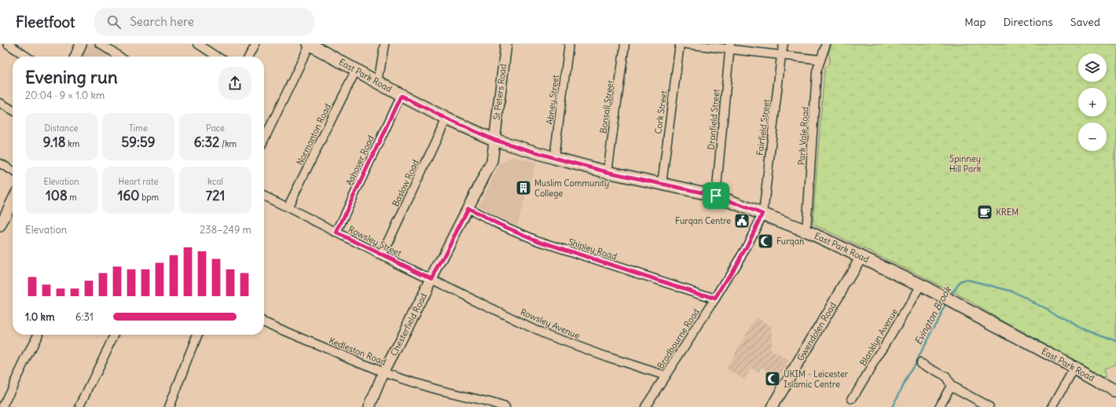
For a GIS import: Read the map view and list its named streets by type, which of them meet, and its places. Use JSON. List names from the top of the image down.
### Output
{
  "streets": {
    "main road": ["East Park Road"],
    "street": [
      "St Peters Road",
      "Abney Street",
      "Bonsall Street",
      "Cork Street",
      "Dronfield Street",
      "Fairfield Street",
      "Normanton Road",
      "Park Vale Road",
      "Ashover Road",
      "Baslow Road",
      "Rowsley Street",
      "Shipley Road",
      "Rowsley Avenue",
      "Chesterfield Road",
      "Gwendolen Road",
      "Blanklyn Avenue",
      "Bradbourne Road",
      "Kedleston Road"
    ]
  },
  "crossings": [
    ["East Park Road", "St Peters Road"],
    ["East Park Road", "Abney Street"],
    ["East Park Road", "Bonsall Street"],
    ["East Park Road", "Cork Street"],
    ["East Park Road", "Dronfield Street"],
    ["East Park Road", "Fairfield Street"],
    ["East Park Road", "Normanton Road"],
    ["East Park Road", "Park Vale Road"],
    ["East Park Road", "Ashover Road"],
    ["East Park Road", "Baslow Road"],
    ["East Park Road", "Chesterfield Road"],
    ["East Park Road", "Gwendolen Road"],
    ["East Park Road", "Blanklyn Avenue"],
    ["East Park Road", "Bradbourne Road"],
    ["St Peters Road", "Chesterfield Road"],
    ["Fairfield Street", "Bradbourne Road"],
    ["Normanton Road", "Rowsley Street"],
    ["Ashover Road", "Rowsley Street"],
    ["Baslow Road", "Rowsley Street"],
    ["Rowsley Street", "Rowsley Avenue"],
    ["Rowsley Street", "Chesterfield Road"],
    ["Shipley Road", "Chesterfield Road"],
    ["Shipley Road", "Bradbourne Road"],
    ["Rowsley Avenue", "Chesterfield Road"],
    ["Rowsley Avenue", "Bradbourne Road"],
    ["Chesterfield Road", "Kedleston Road"]
  ],
  "water": ["Evington Brook"],
  "parks": ["Spinney Hill Park"],
  "places": {
    "building": ["Muslim Community College"],
    "cafe": ["KREM"],
    "public building": ["Furqan Centre"],
    "mosque": ["Furqan", "UKIM - Leicester Islamic Centre"]
  },
  "page": {
    "header": "Fleetfoot",
    "search": "Search here",
    "nav": ["Map", "Directions", "Saved"],
    "map_buttons": ["+", "−"],
    "heading": ["Evening run", "20:04 · 9 × 1.0 km"],
    "stats": [
      ["Distance", "9.18 km"],
      ["Time", "59:59"],
      ["Pace", "6:32 /km"],
      ["Elevation", "108 m"],
      ["Heart rate", "160 bpm"],
      ["kcal", "721"]
    ],
    "chart": ["Elevation", "238–249 m"],
    "list": [
      {
        "name": "1.0 km",
        "note": "6:31"
      }
    ]
  }
}
